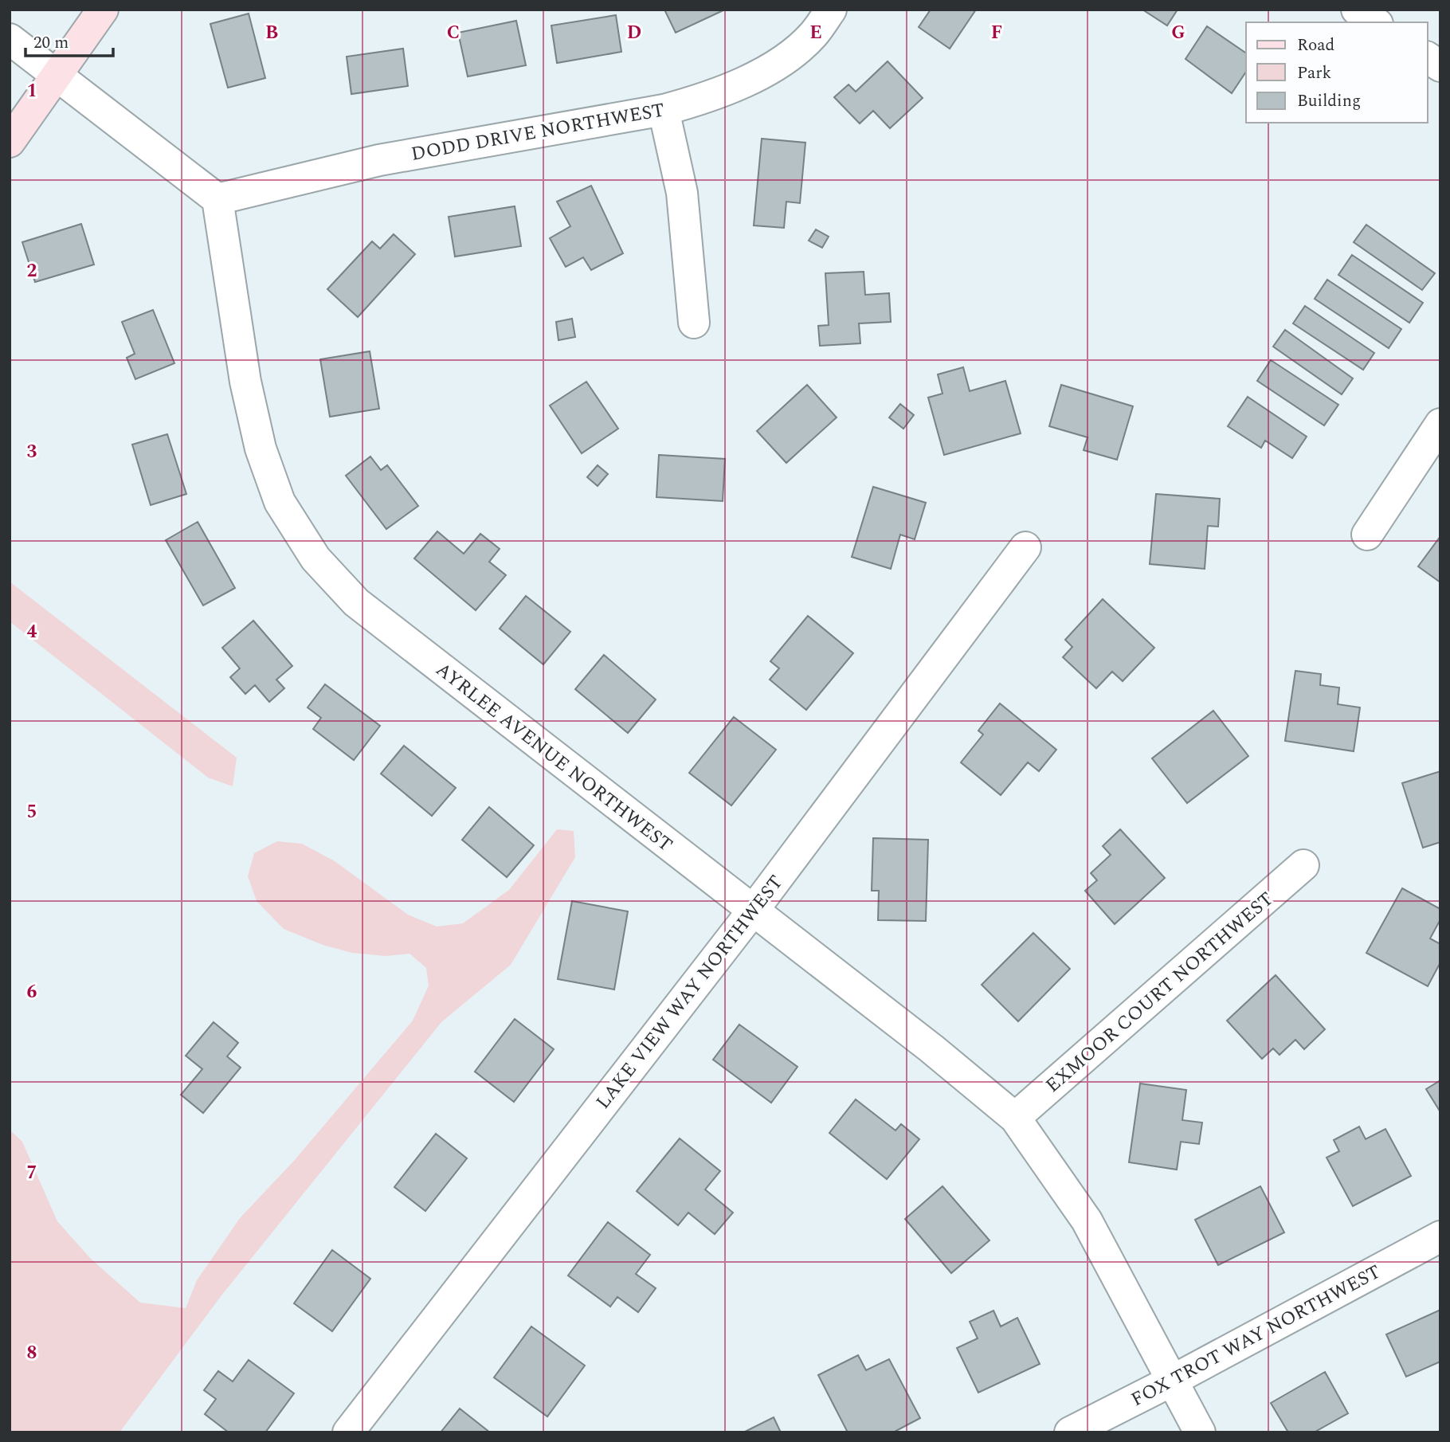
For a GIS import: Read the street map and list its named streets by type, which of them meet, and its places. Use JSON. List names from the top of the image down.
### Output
{
  "streets": {
    "street": [
      "DODD DRIVE NORTHWEST",
      "AYRLEE AVENUE NORTHWEST",
      "LAKE VIEW WAY NORTHWEST",
      "EXMOOR COURT NORTHWEST",
      "FOX TROT WAY NORTHWEST"
    ]
  },
  "crossings": [
    ["DODD DRIVE NORTHWEST", "AYRLEE AVENUE NORTHWEST"],
    ["AYRLEE AVENUE NORTHWEST", "LAKE VIEW WAY NORTHWEST"],
    ["AYRLEE AVENUE NORTHWEST", "EXMOOR COURT NORTHWEST"],
    ["AYRLEE AVENUE NORTHWEST", "FOX TROT WAY NORTHWEST"]
  ],
  "legend": ["Road", "Park", "Building"],
  "scale_bar": "20 m",
  "grid": {
    "columns": [
      "B",
      "C",
      "D",
      "E",
      "F",
      "G"
    ],
    "rows": [
      "1",
      "2",
      "3",
      "4",
      "5",
      "6",
      "7",
      "8"
    ]
  }
}
